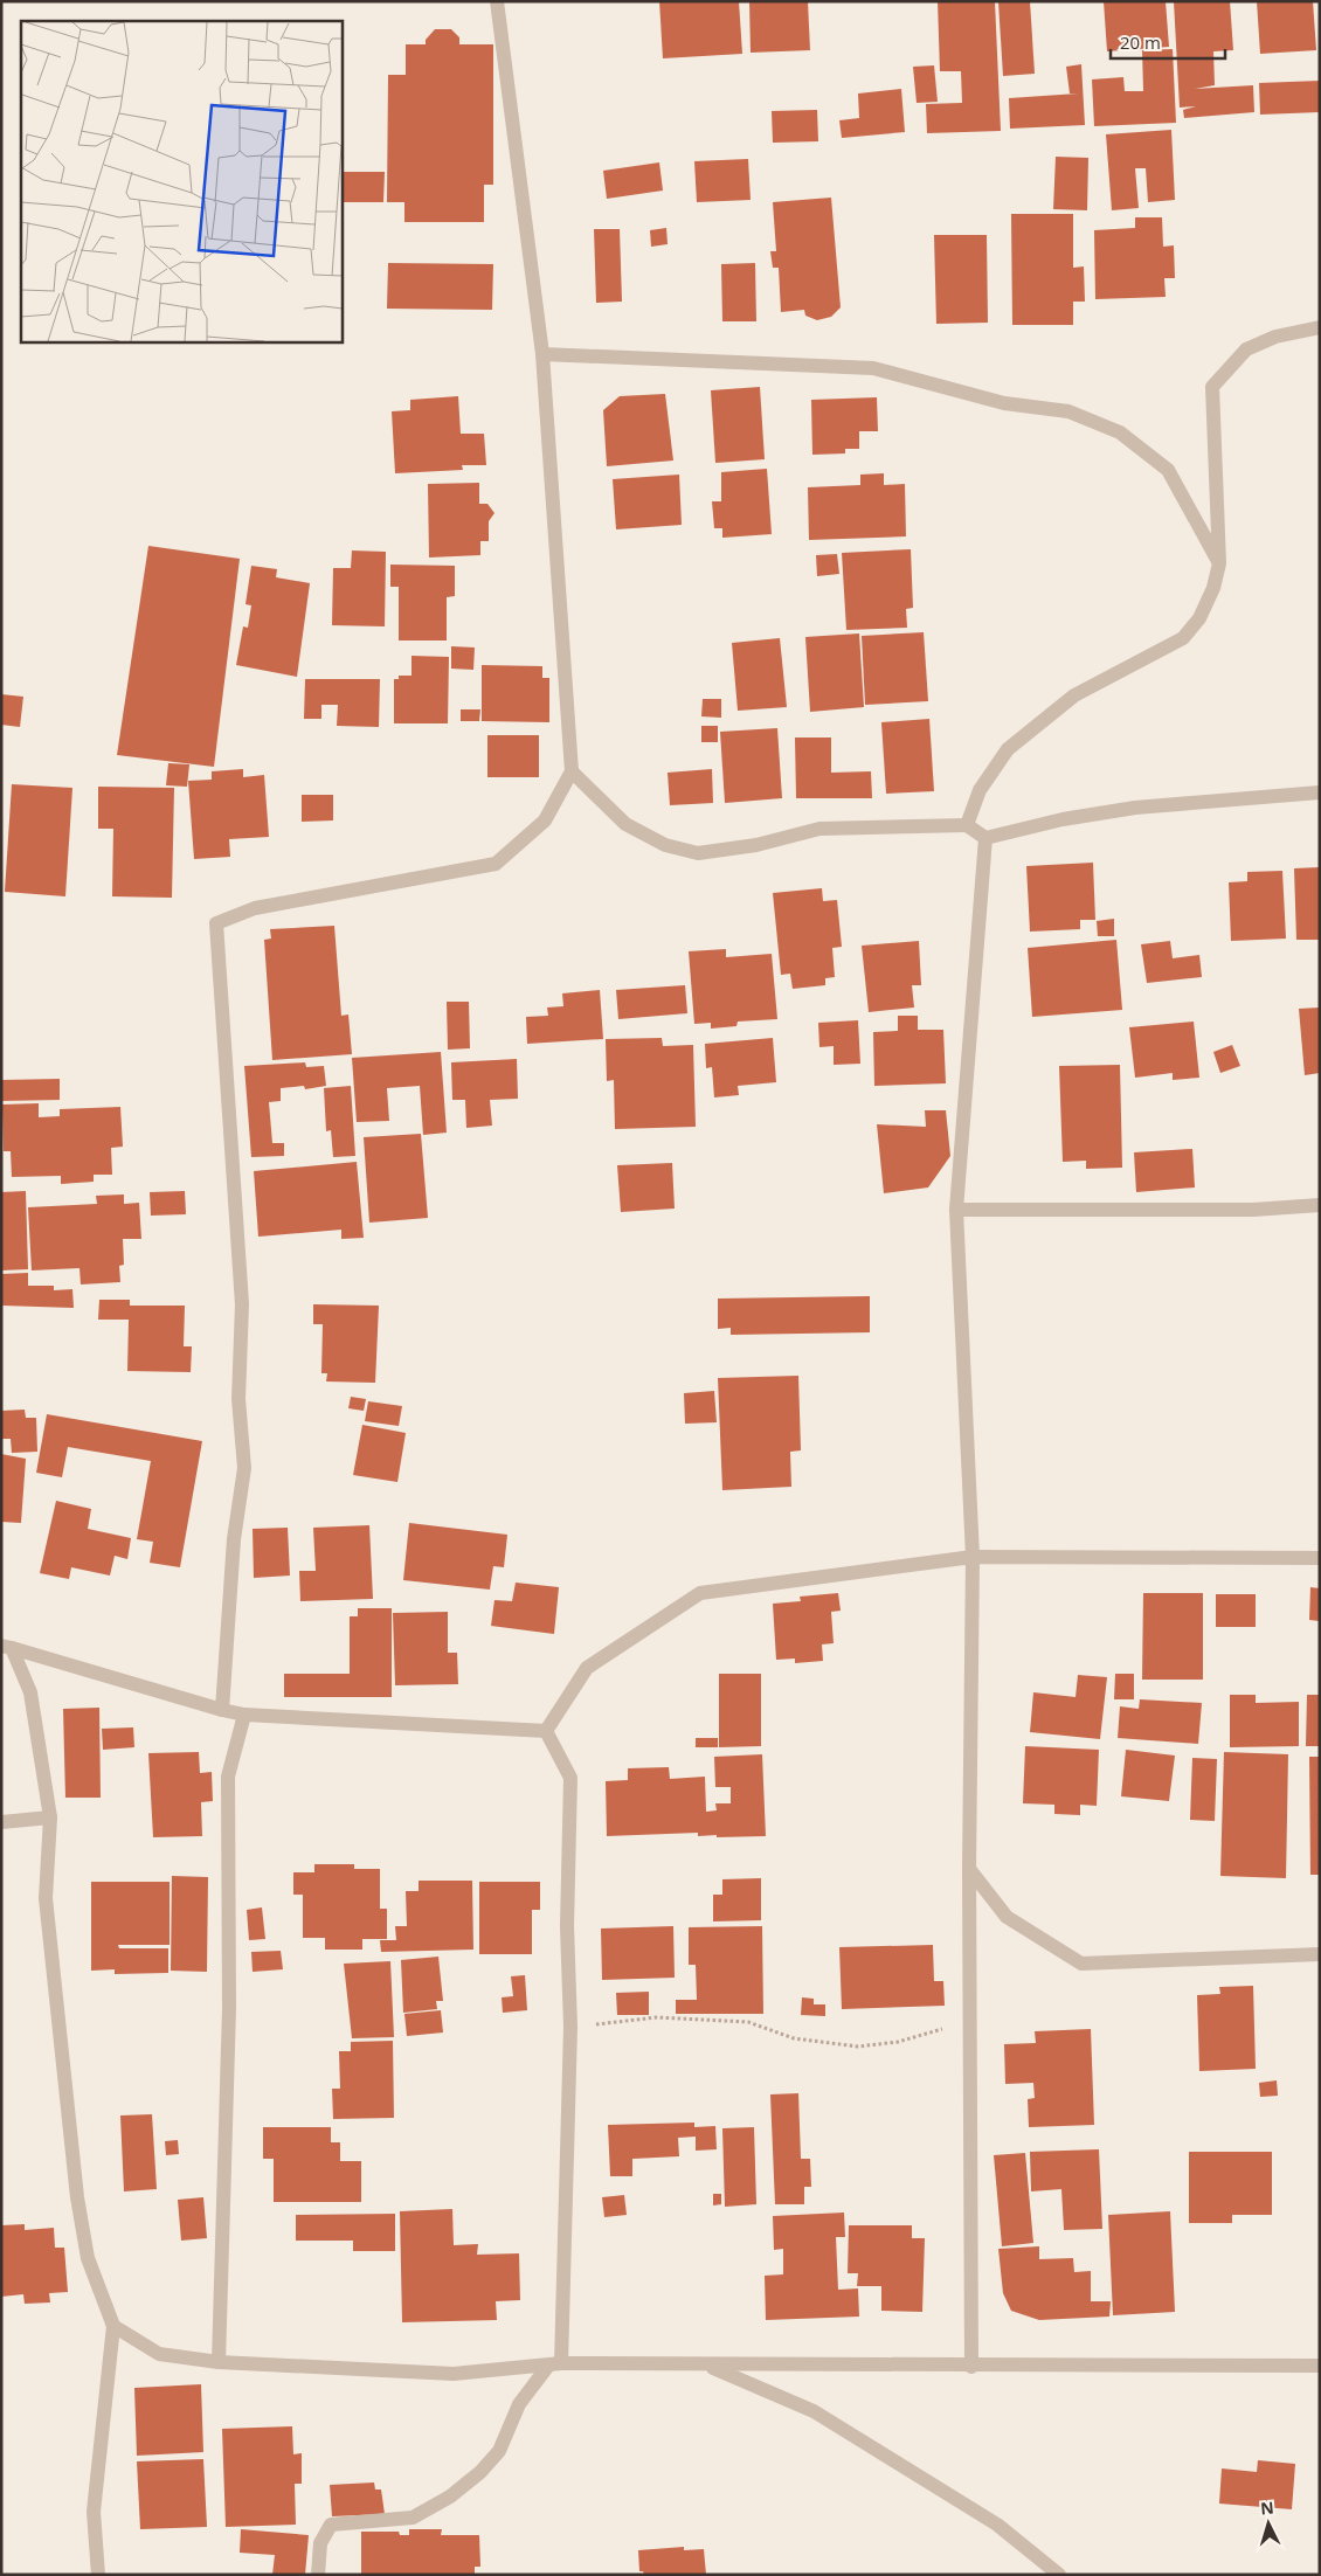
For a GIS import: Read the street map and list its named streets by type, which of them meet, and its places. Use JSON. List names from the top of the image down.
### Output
{
  "scale_bar": "20 m",
  "north": "top"
}
